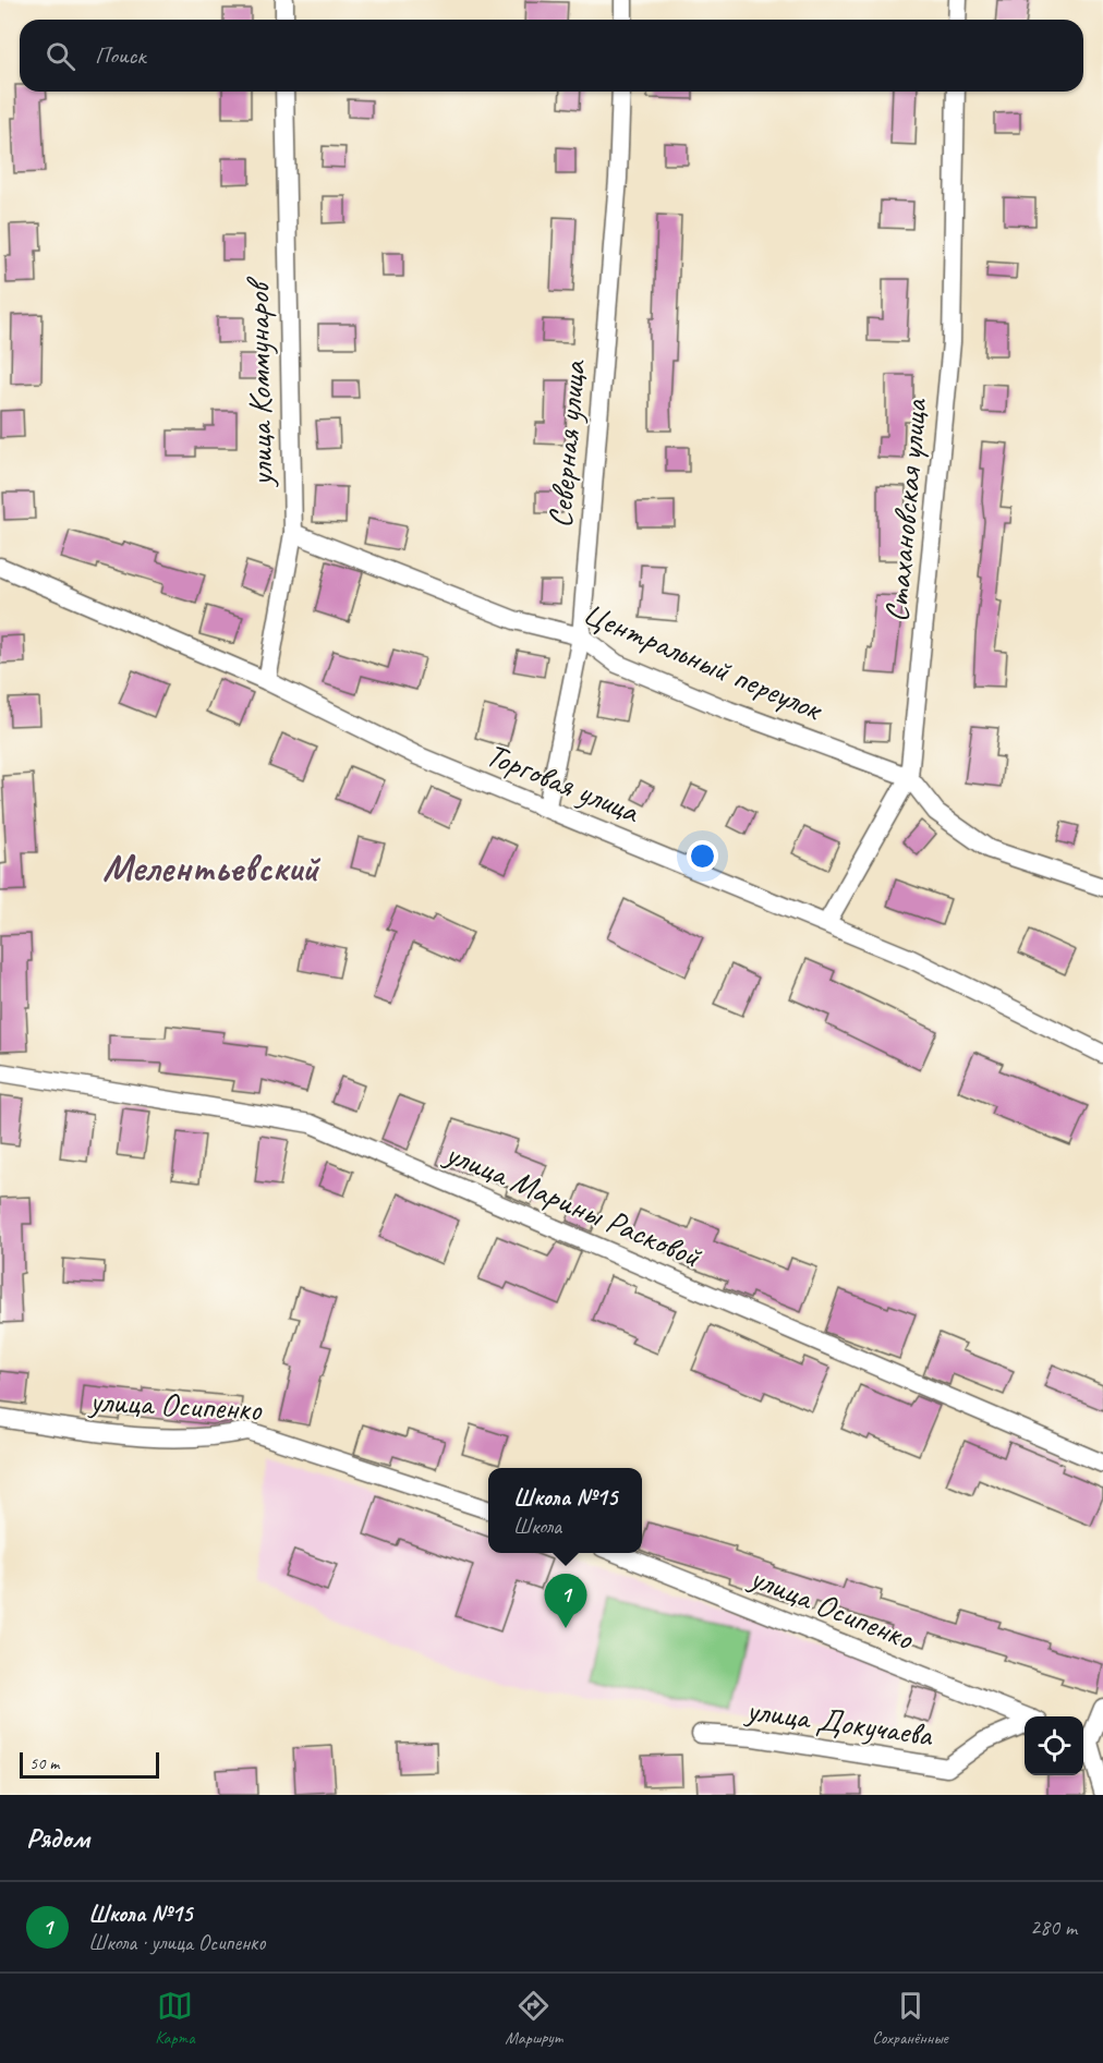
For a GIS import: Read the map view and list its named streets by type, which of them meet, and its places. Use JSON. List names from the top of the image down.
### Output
{
  "streets": {
    "street": [
      "улица Коммунаров",
      "Северная улица",
      "Стахановская улица",
      "Центральный переулок",
      "Торговая улица",
      "улица Марины Расковой",
      "улица Осипенко",
      "улица Докучаева"
    ]
  },
  "crossings": [
    ["улица Коммунаров", "Центральный переулок"],
    ["улица Коммунаров", "Торговая улица"],
    ["Северная улица", "Центральный переулок"],
    ["Северная улица", "Торговая улица"],
    ["Стахановская улица", "Центральный переулок"],
    ["Стахановская улица", "Торговая улица"]
  ],
  "districts": ["Мелентьевский"],
  "scale_bar": "50 m",
  "page": {
    "search": "Поиск",
    "popup": ["Школа №15", "Школа"],
    "pins": "1",
    "scale": "50 m",
    "heading": "Рядом",
    "list": [
      {
        "mark": "1",
        "name": "Школа №15",
        "note": "Школа · улица Осипенко",
        "value": "280 m"
      }
    ],
    "nav": ["Карта", "Маршрут", "Сохранённые"]
  }
}
